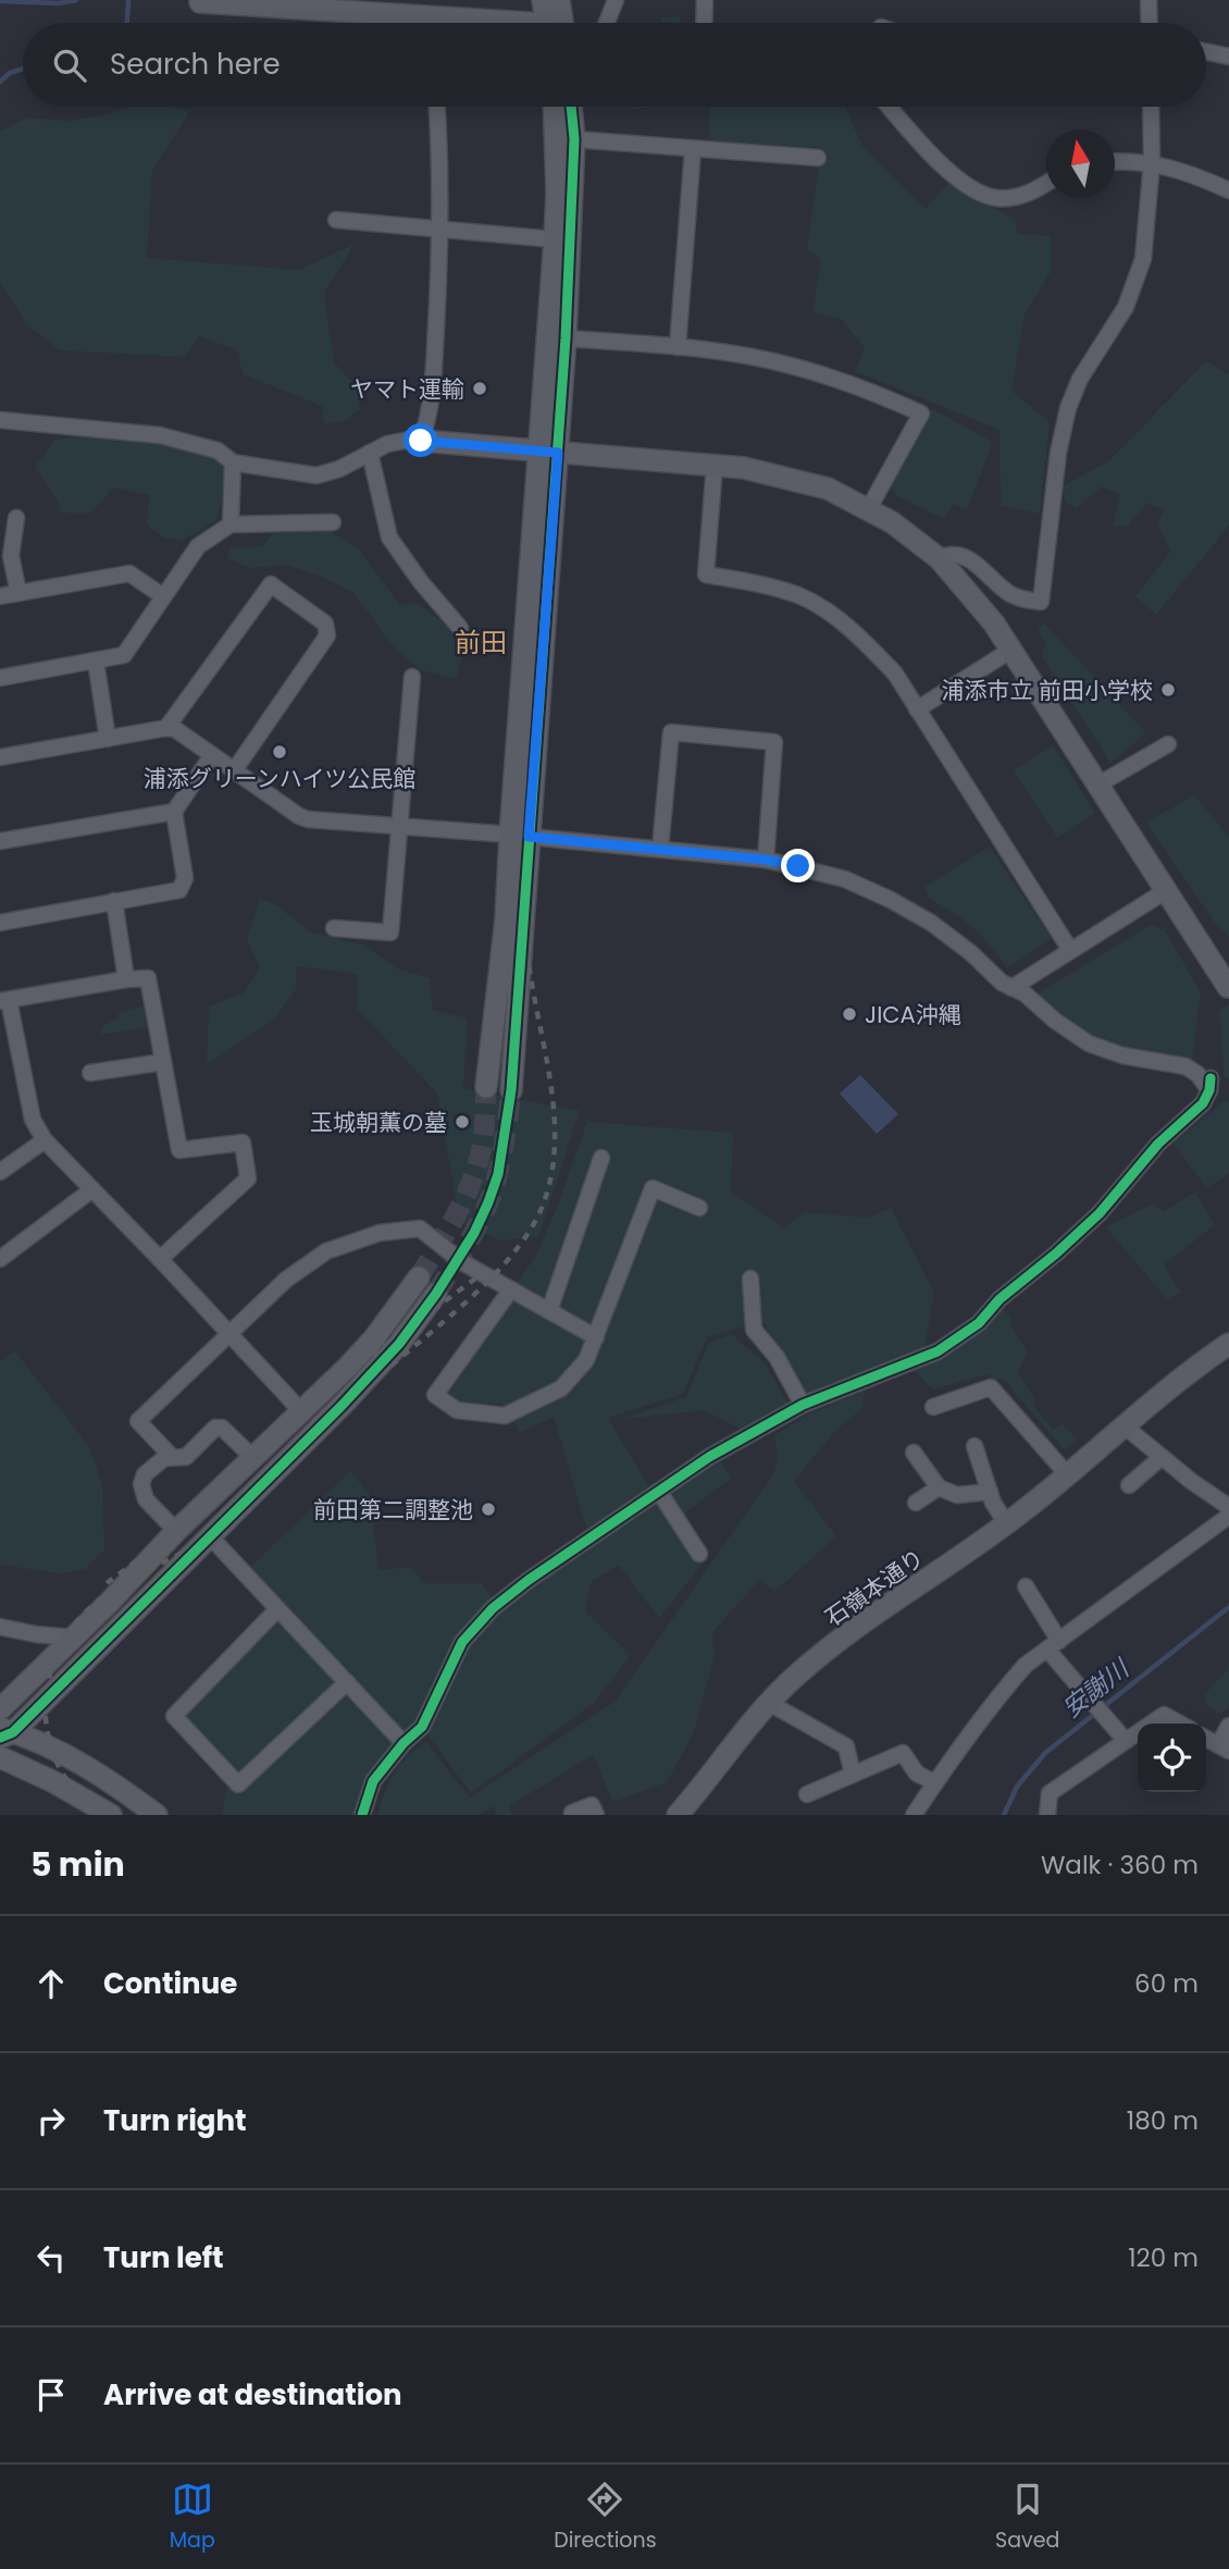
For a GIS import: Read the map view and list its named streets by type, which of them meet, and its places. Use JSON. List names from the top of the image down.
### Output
{
  "streets": {
    "street": ["石嶺本通り"]
  },
  "districts": ["前田"],
  "water": ["安謝川"],
  "places": [
    "ヤマト運輸",
    "浦添市立 前田小学校",
    "浦添グリーンハイツ公民館",
    "JICA沖縄",
    "玉城朝薫の墓",
    "前田第二調整池"
  ],
  "north": "top",
  "page": {
    "search": "Search here",
    "heading": ["5 min", "Walk · 360 m"],
    "list": [
      ["Continue", "60 m"],
      ["Turn right", "180 m"],
      ["Turn left", "120 m"],
      "Arrive at destination"
    ],
    "nav": ["Map", "Directions", "Saved"]
  }
}
